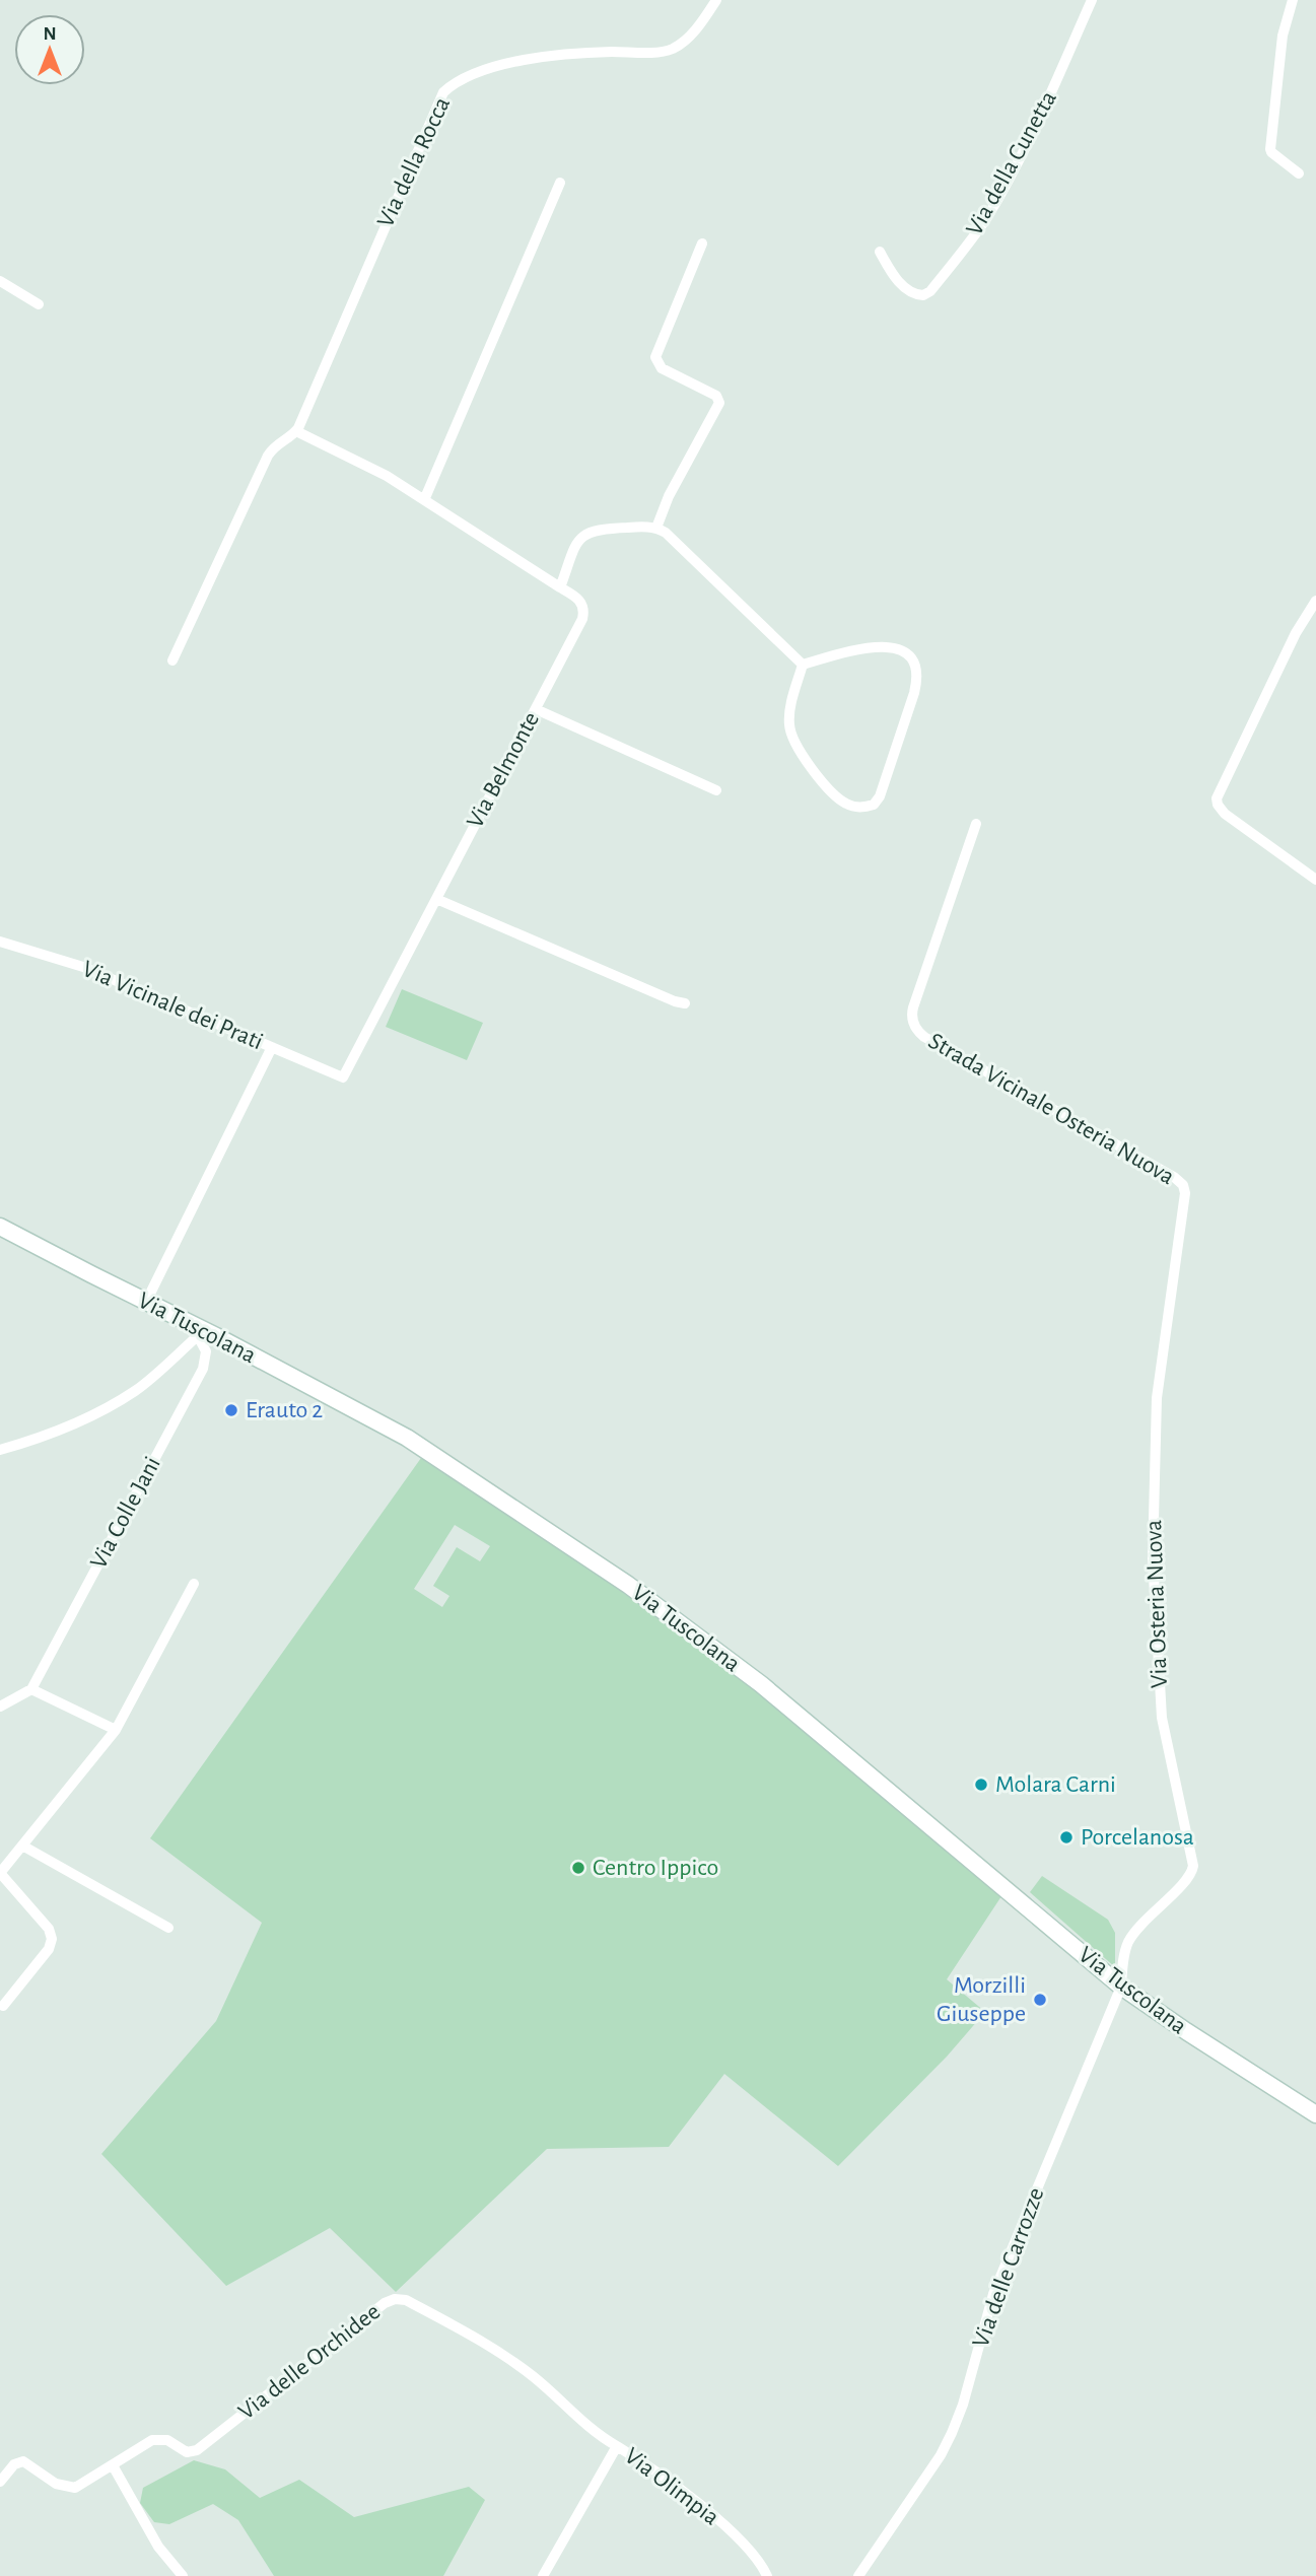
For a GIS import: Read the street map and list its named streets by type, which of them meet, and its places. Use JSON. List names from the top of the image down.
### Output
{
  "streets": {
    "main road": ["Via Tuscolana"],
    "street": [
      "Via della Rocca",
      "Via della Cunetta",
      "Via Belmonte",
      "Via Vicinale dei Prati",
      "Strada Vicinale Osteria Nuova",
      "Via Colle Jani",
      "Via Osteria Nuova",
      "Via delle Carrozze",
      "Via delle Orchidee",
      "Via Olimpia"
    ]
  },
  "crossings": [
    ["Via Belmonte", "Via Vicinale dei Prati"],
    ["Strada Vicinale Osteria Nuova", "Via Osteria Nuova"],
    ["Via Tuscolana", "Via Colle Jani"],
    ["Via Tuscolana", "Via Osteria Nuova"],
    ["Via Tuscolana", "Via delle Carrozze"],
    ["Via Osteria Nuova", "Via delle Carrozze"],
    ["Via delle Orchidee", "Via Olimpia"]
  ],
  "places": [
    "Erauto 2",
    "Molara Carni",
    "Porcelanosa",
    "Centro Ippico",
    "Morzilli Giuseppe"
  ],
  "north": "top"
}
